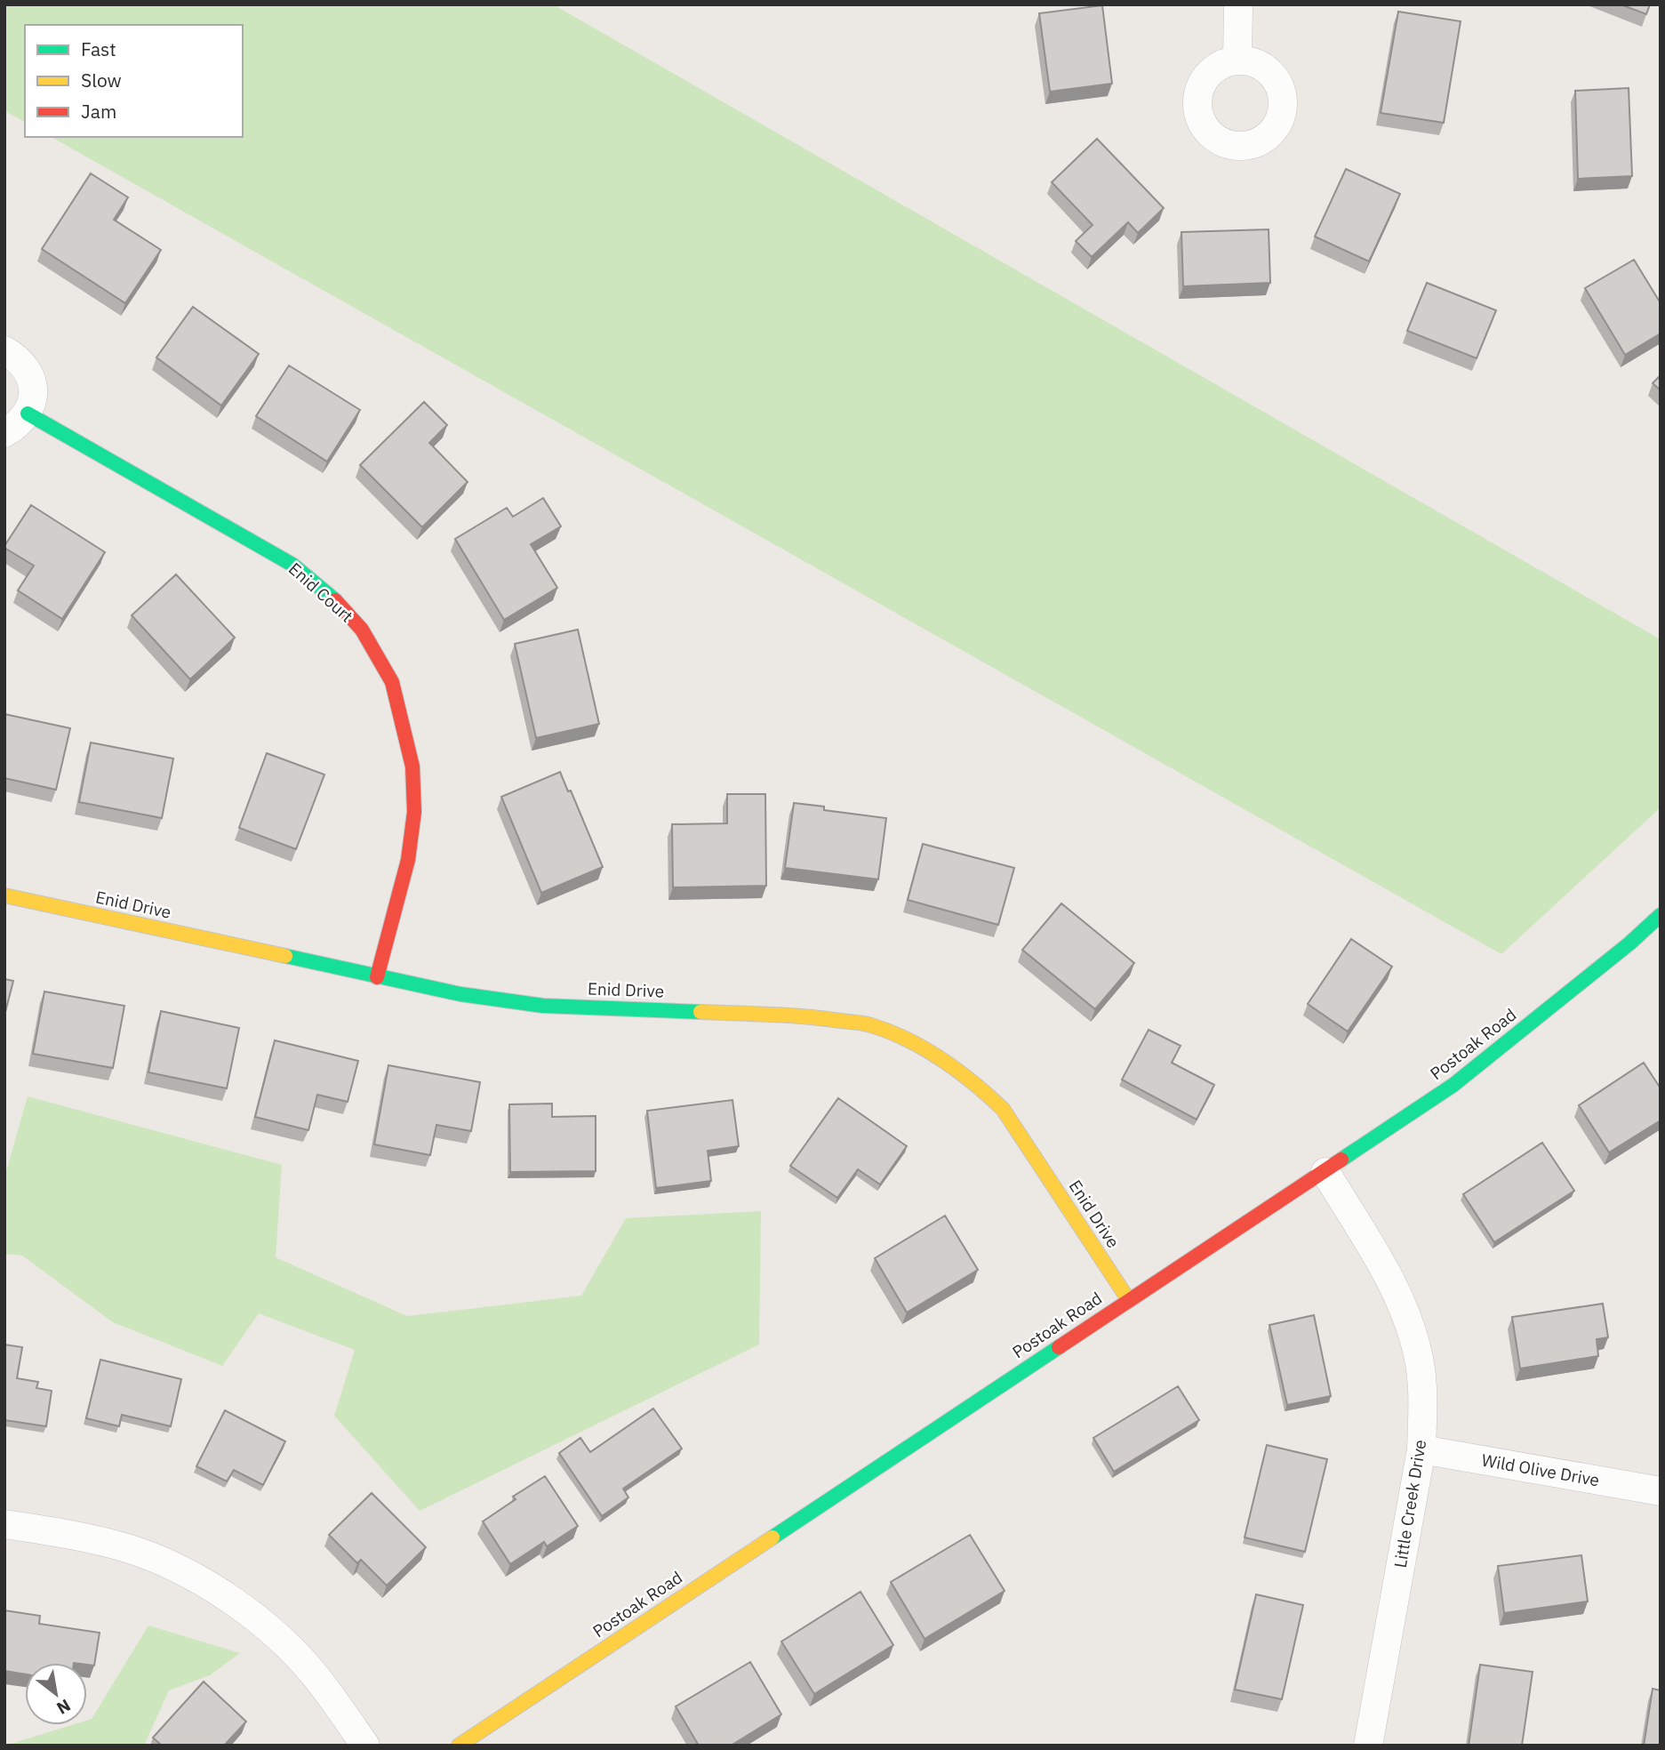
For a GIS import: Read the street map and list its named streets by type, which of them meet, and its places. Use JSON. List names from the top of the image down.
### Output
{
  "streets": {
    "street": [
      "Enid Court",
      "Enid Drive",
      "Postoak Road",
      "Wild Olive Drive",
      "Little Creek Drive"
    ]
  },
  "crossings": [
    ["Enid Court", "Enid Drive"],
    ["Enid Drive", "Postoak Road"],
    ["Postoak Road", "Little Creek Drive"],
    ["Wild Olive Drive", "Little Creek Drive"]
  ],
  "legend": ["Fast", "Slow", "Jam"],
  "north": "bottom right"
}
